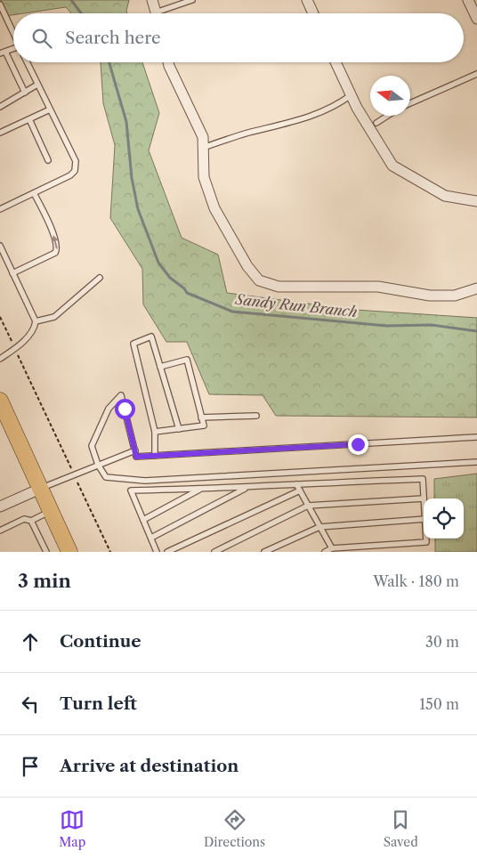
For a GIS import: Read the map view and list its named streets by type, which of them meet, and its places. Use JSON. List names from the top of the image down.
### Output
{
  "water": ["Sandy Run Branch"],
  "north": "left",
  "page": {
    "search": "Search here",
    "heading": ["3 min", "Walk · 180 m"],
    "list": [
      ["Continue", "30 m"],
      ["Turn left", "150 m"],
      "Arrive at destination"
    ],
    "nav": ["Map", "Directions", "Saved"]
  }
}
